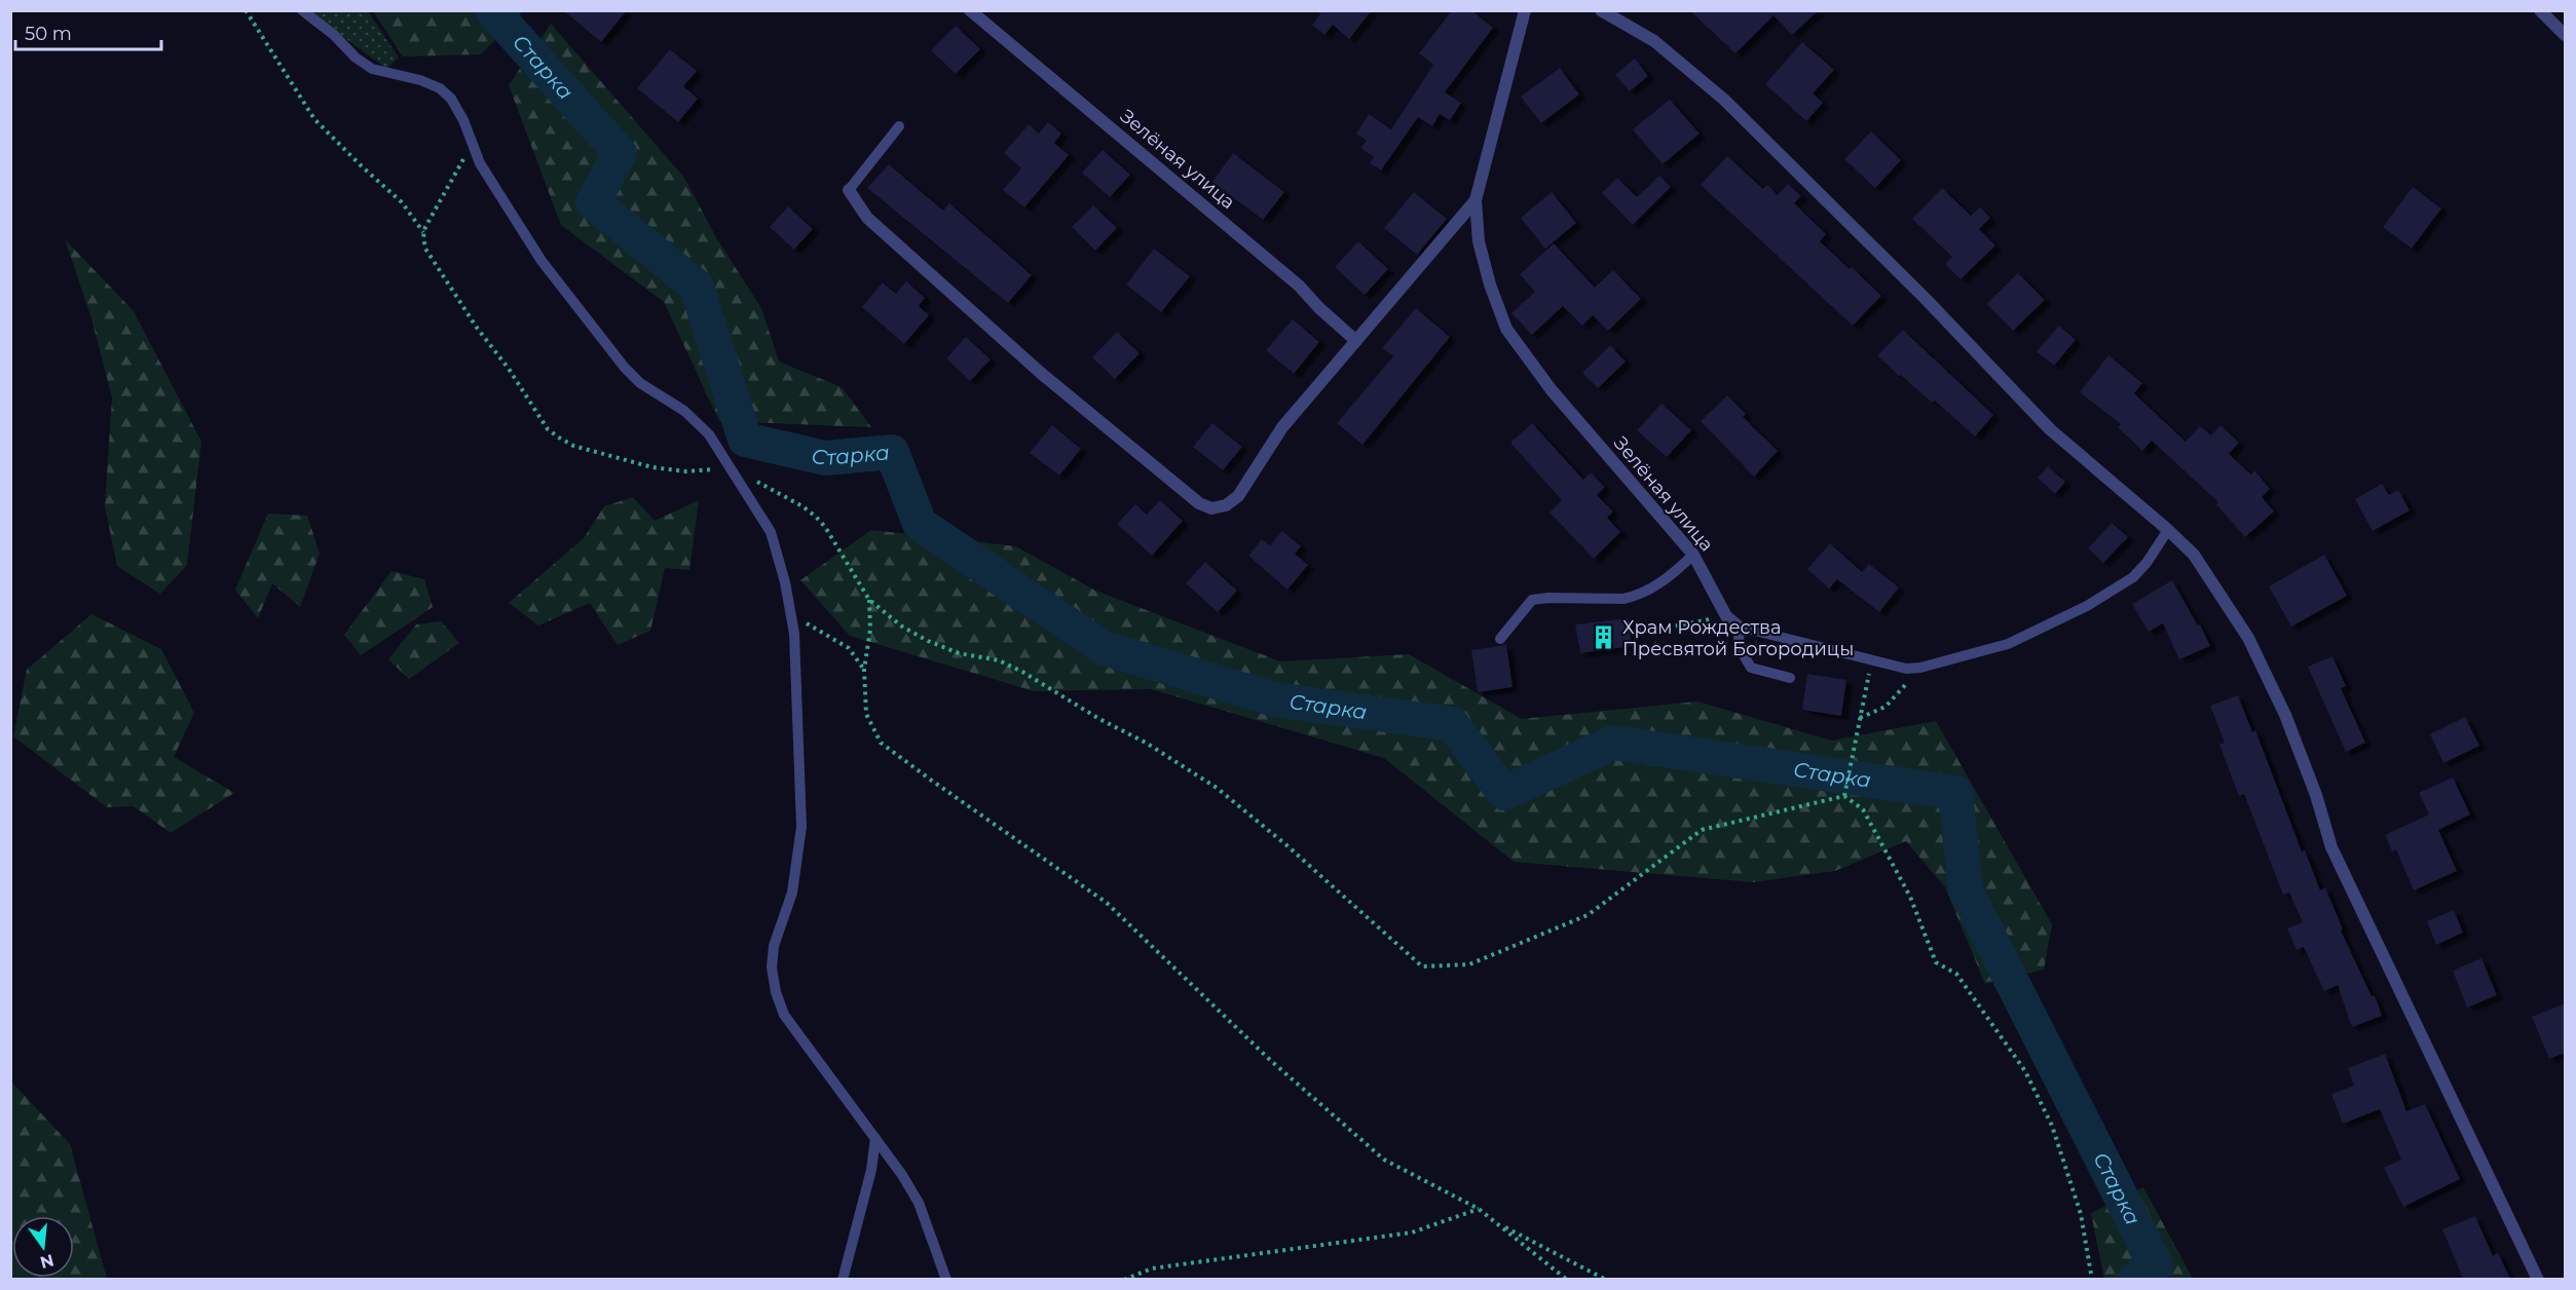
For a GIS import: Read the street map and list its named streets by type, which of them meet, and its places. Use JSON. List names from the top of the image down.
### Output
{
  "streets": {
    "street": ["Зелёная улица"]
  },
  "water": ["Старка"],
  "places": {
    "building": ["Храм Рождества Пресвятой Богородицы"]
  },
  "scale_bar": "50 m",
  "north": "bottom"
}
